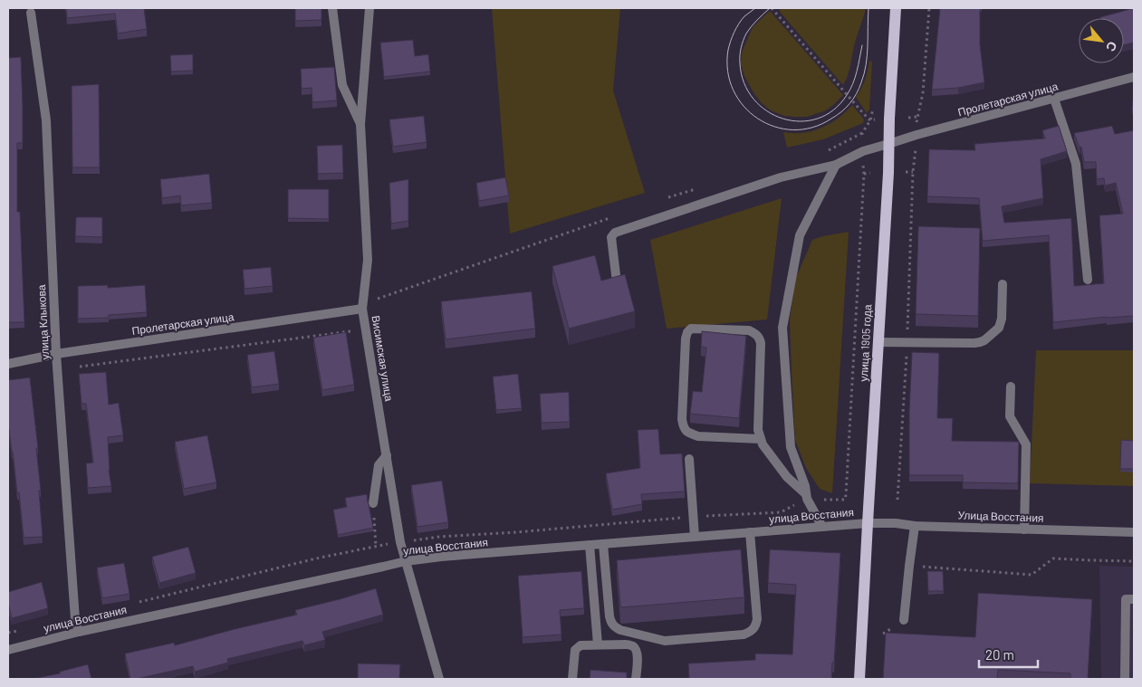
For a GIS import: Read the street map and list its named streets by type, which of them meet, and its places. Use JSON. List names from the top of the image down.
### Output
{
  "streets": {
    "main road": ["улица 1905 года"],
    "street": [
      "Пролетарская улица",
      "улица Клыкова",
      "Висимская улица",
      "улица Восстания",
      "Улица Восстания"
    ]
  },
  "crossings": [
    ["Пролетарская улица", "улица Клыкова"],
    ["Пролетарская улица", "улица 1905 года"],
    ["Пролетарская улица", "Висимская улица"],
    ["улица Клыкова", "улица Восстания"],
    ["улица 1905 года", "улица Восстания"],
    ["улица 1905 года", "Улица Восстания"],
    ["Висимская улица", "улица Восстания"],
    ["улица Восстания", "Улица Восстания"]
  ],
  "scale_bar": "20 m",
  "north": "bottom right"
}
